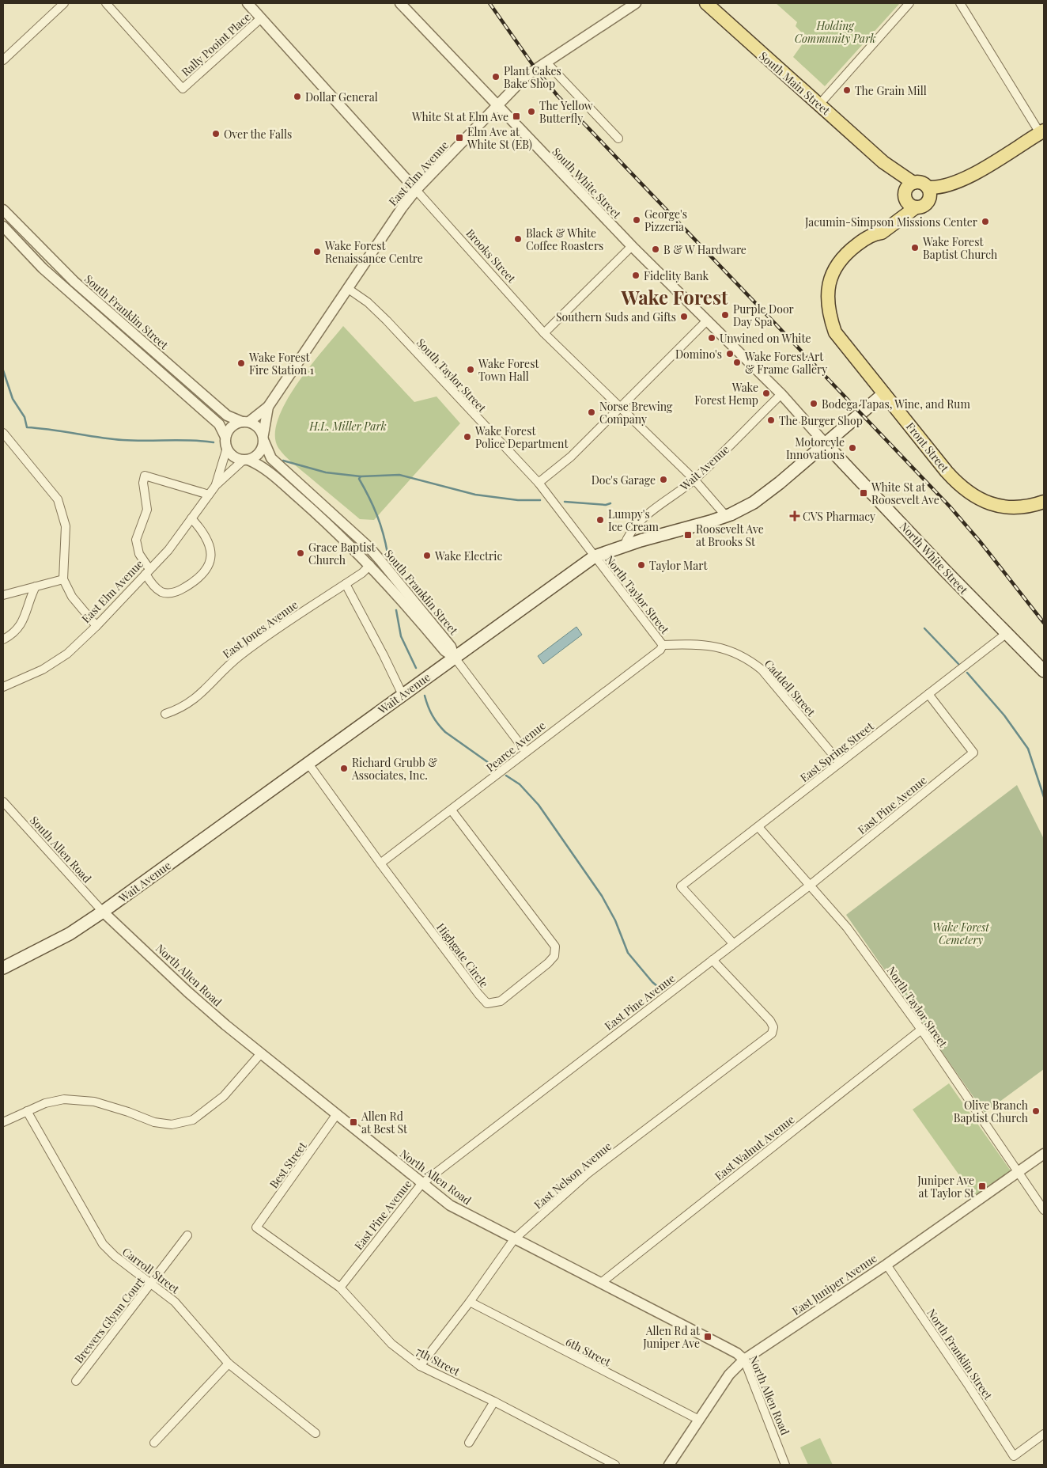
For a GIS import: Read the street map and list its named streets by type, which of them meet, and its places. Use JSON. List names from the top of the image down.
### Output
{
  "streets": {
    "main road": [
      "South Main Street",
      "Front Street",
      "Wait Avenue",
      "North White Street"
    ],
    "street": [
      "Rally Pooint Place",
      "East Elm Avenue",
      "South White Street",
      "Brooks Street",
      "South Franklin Street",
      "South Taylor Street",
      "North Taylor Street",
      "East Jones Avenue",
      "Caddell Street",
      "Pearce Avenue",
      "East Spring Street",
      "East Pine Avenue",
      "South Allen Road",
      "Highgate Circle",
      "North Allen Road",
      "East Walnut Avenue",
      "Best Street",
      "East Nelson Avenue",
      "Carroll Street",
      "East Juniper Avenue",
      "Brewers Glynn Court",
      "6th Street",
      "North Franklin Street",
      "7th Street"
    ]
  },
  "crossings": [
    ["Rally Pooint Place", "Brooks Street"],
    ["South Main Street", "Front Street"],
    ["East Elm Avenue", "South White Street"],
    ["East Elm Avenue", "Brooks Street"],
    ["East Elm Avenue", "South Franklin Street"],
    ["East Elm Avenue", "South Taylor Street"],
    ["South White Street", "Wait Avenue"],
    ["South White Street", "North White Street"],
    ["Brooks Street", "Wait Avenue"],
    ["South Franklin Street", "Wait Avenue"],
    ["South Franklin Street", "East Jones Avenue"],
    ["South Taylor Street", "Wait Avenue"],
    ["South Taylor Street", "North Taylor Street"],
    ["Wait Avenue", "North Taylor Street"],
    ["Wait Avenue", "South Allen Road"],
    ["Wait Avenue", "Highgate Circle"],
    ["Wait Avenue", "North Allen Road"],
    ["North White Street", "East Spring Street"],
    ["North Taylor Street", "Caddell Street"],
    ["North Taylor Street", "Pearce Avenue"],
    ["North Taylor Street", "East Spring Street"],
    ["North Taylor Street", "East Pine Avenue"],
    ["North Taylor Street", "East Walnut Avenue"],
    ["North Taylor Street", "East Juniper Avenue"],
    ["Caddell Street", "Pearce Avenue"],
    ["Caddell Street", "East Spring Street"],
    ["Pearce Avenue", "Highgate Circle"],
    ["East Spring Street", "East Pine Avenue"],
    ["East Pine Avenue", "North Allen Road"],
    ["East Pine Avenue", "East Nelson Avenue"],
    ["East Pine Avenue", "7th Street"],
    ["South Allen Road", "North Allen Road"],
    ["North Allen Road", "East Walnut Avenue"],
    ["North Allen Road", "Best Street"],
    ["North Allen Road", "East Nelson Avenue"],
    ["North Allen Road", "East Juniper Avenue"],
    ["Best Street", "7th Street"],
    ["East Nelson Avenue", "6th Street"],
    ["East Nelson Avenue", "7th Street"],
    ["Carroll Street", "Brewers Glynn Court"],
    ["East Juniper Avenue", "6th Street"],
    ["East Juniper Avenue", "North Franklin Street"]
  ],
  "districts": ["Wake Forest"],
  "parks": ["Holding Community Park", "H.L. Miller Park", "Wake Forest Cemetery"],
  "places": {
    "other": [
      "Plant Cakes Bake Shop",
      "The Grain Mill",
      "Dollar General",
      "The Yellow Butterfly",
      "Over the Falls",
      "George's Pizzeria",
      "Jacumin-Simpson Missions Center",
      "Black & White Coffee Roasters",
      "Wake Forest Baptist Church",
      "B & W Hardware",
      "Wake Forest Renaissance Centre",
      "Fidelity Bank",
      "Purple Door Day Spa",
      "Southern Suds and Gifts",
      "Unwined on White",
      "Domino's",
      "Wake Forest Art & Frame Gallery",
      "Wake Forest Fire Station 1",
      "Wake Forest Town Hall",
      "Wake Forest Hemp",
      "Bodega Tapas, Wine, and Rum",
      "Norse Brewing Company",
      "The Burger Shop",
      "Wake Forest Police Department",
      "Motorcyle Innovations",
      "Doc's Garage",
      "Lumpy's Ice Cream",
      "Grace Baptist Church",
      "Wake Electric",
      "Taylor Mart",
      "Richard Grubb & Associates, Inc.",
      "Olive Branch Baptist Church"
    ],
    "transit": [
      "White St at Elm Ave",
      "Elm Ave at White St (EB)",
      "White St at Roosevelt Ave",
      "Roosevelt Ave at Brooks St",
      "Allen Rd at Best St",
      "Juniper Ave at Taylor St",
      "Allen Rd at Juniper Ave"
    ],
    "health": ["CVS Pharmacy"]
  }
}
